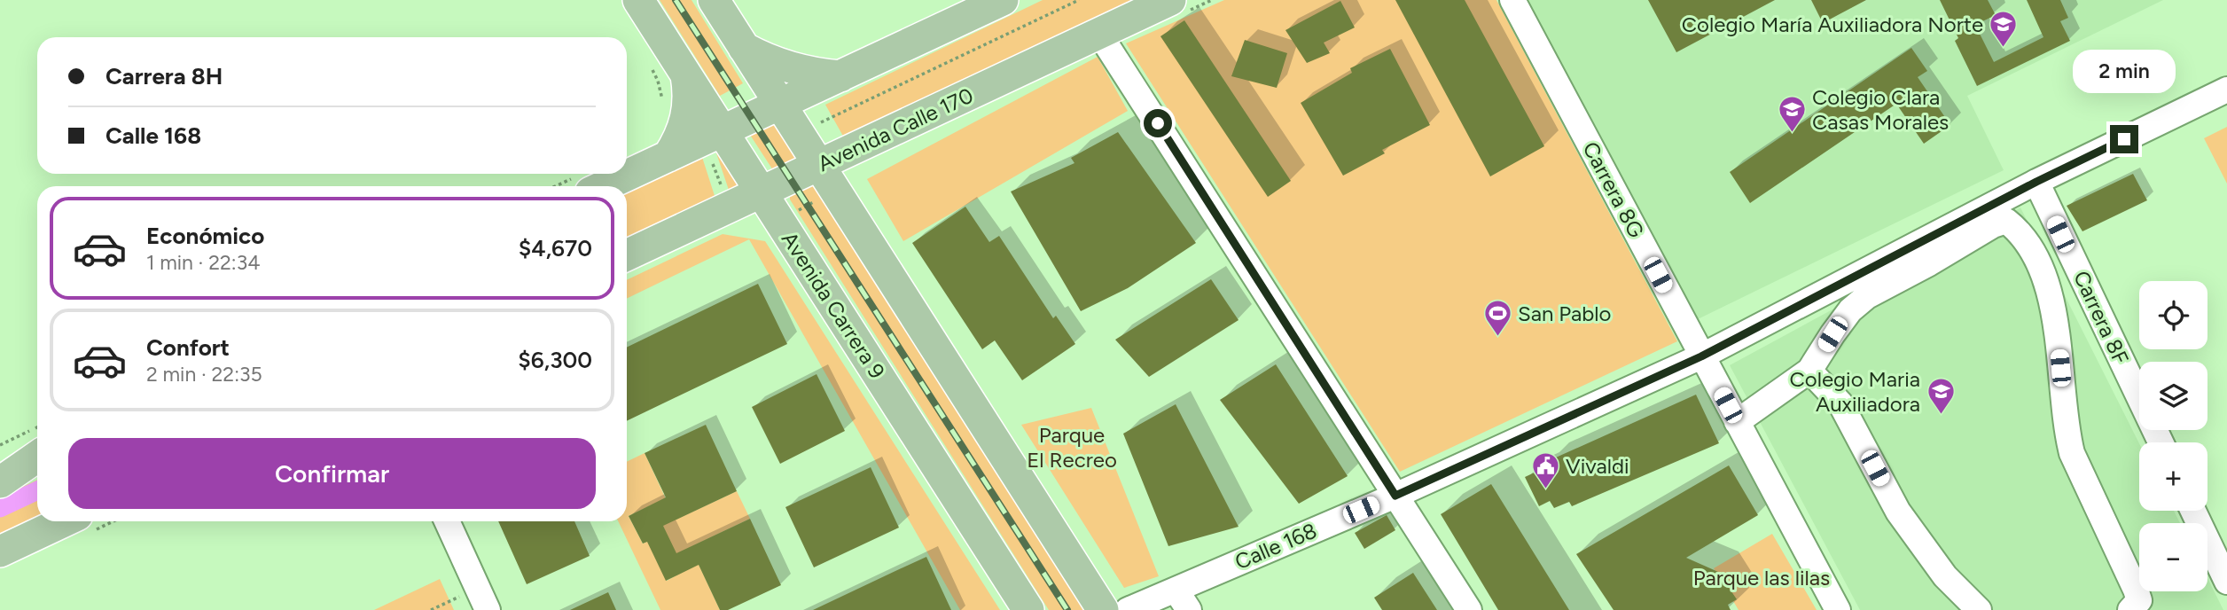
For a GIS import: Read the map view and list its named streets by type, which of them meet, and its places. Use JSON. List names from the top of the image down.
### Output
{
  "streets": {
    "main road": ["Avenida Calle 170", "Avenida Carrera 9"],
    "street": ["Carrera 8G", "Carrera 8F", "Calle 168"]
  },
  "crossings": [
    ["Avenida Calle 170", "Avenida Carrera 9"],
    ["Carrera 8G", "Calle 168"],
    ["Carrera 8F", "Calle 168"]
  ],
  "parks": ["Parque El Recreo", "Parque las lilas"],
  "places": {
    "school or university": ["Colegio María Auxiliadora Norte", "Colegio Clara Casas Morales", "Colegio Maria Auxiliadora"],
    "sports": ["San Pablo"],
    "public building": ["Vivaldi"]
  },
  "page": {
    "banner": ["Carrera 8H", "Calle 168"],
    "bubble": "2 min",
    "list": [
      {
        "name": "Económico",
        "note": "1 min · 22:34",
        "value": "$4,670"
      },
      {
        "name": "Confort",
        "note": "2 min · 22:35",
        "value": "$6,300"
      }
    ],
    "map_buttons": ["+", "−"],
    "buttons": "Confirmar"
  }
}
